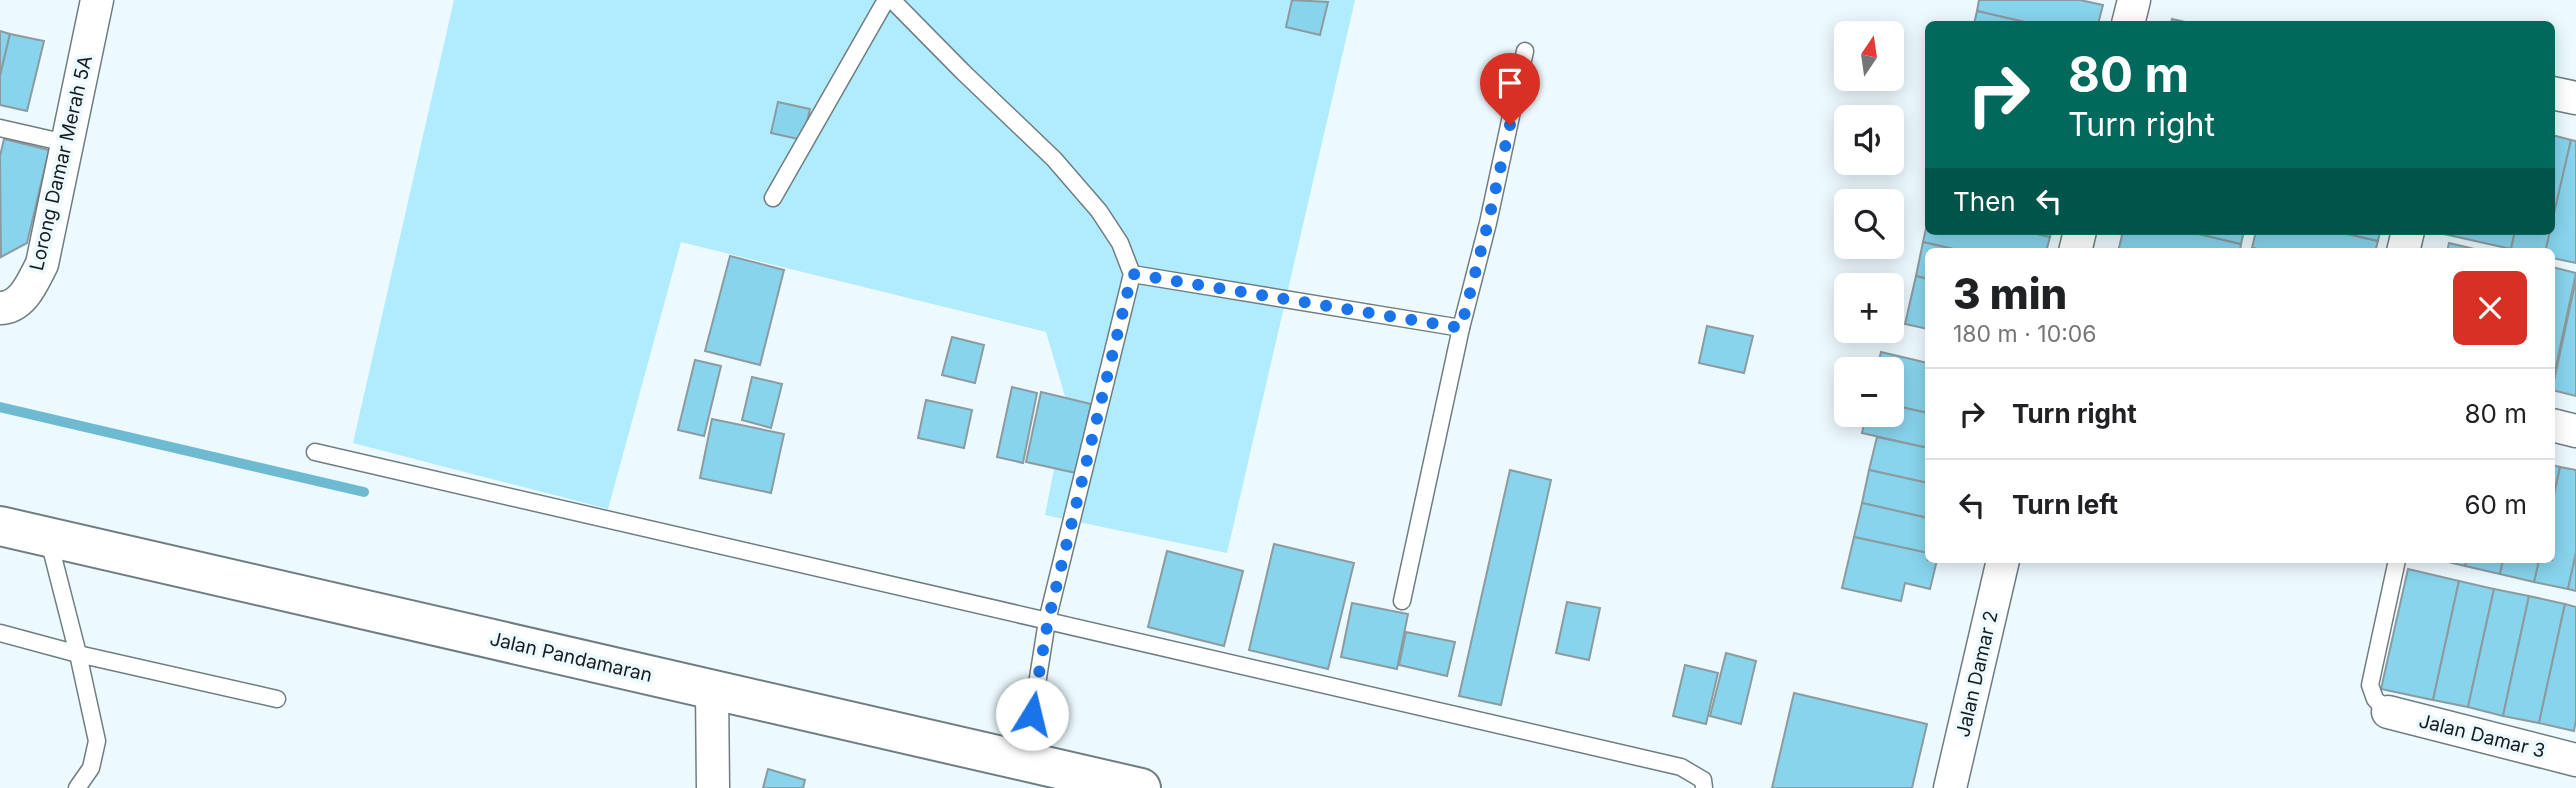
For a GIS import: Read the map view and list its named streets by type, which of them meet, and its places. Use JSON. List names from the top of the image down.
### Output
{
  "streets": {
    "main road": ["Jalan Pandamaran"],
    "street": ["Lorong Damar Merah 5A", "Jalan Damar 2", "Jalan Damar 3"]
  },
  "north": "top",
  "page": {
    "map_buttons": ["+", "−"],
    "turn": ["80 m", "Turn right"],
    "then": "Then",
    "heading": ["3 min", "180 m · 10:06"],
    "list": [
      {
        "name": "Turn right",
        "value": "80 m"
      },
      {
        "name": "Turn left",
        "value": "60 m"
      }
    ]
  }
}
